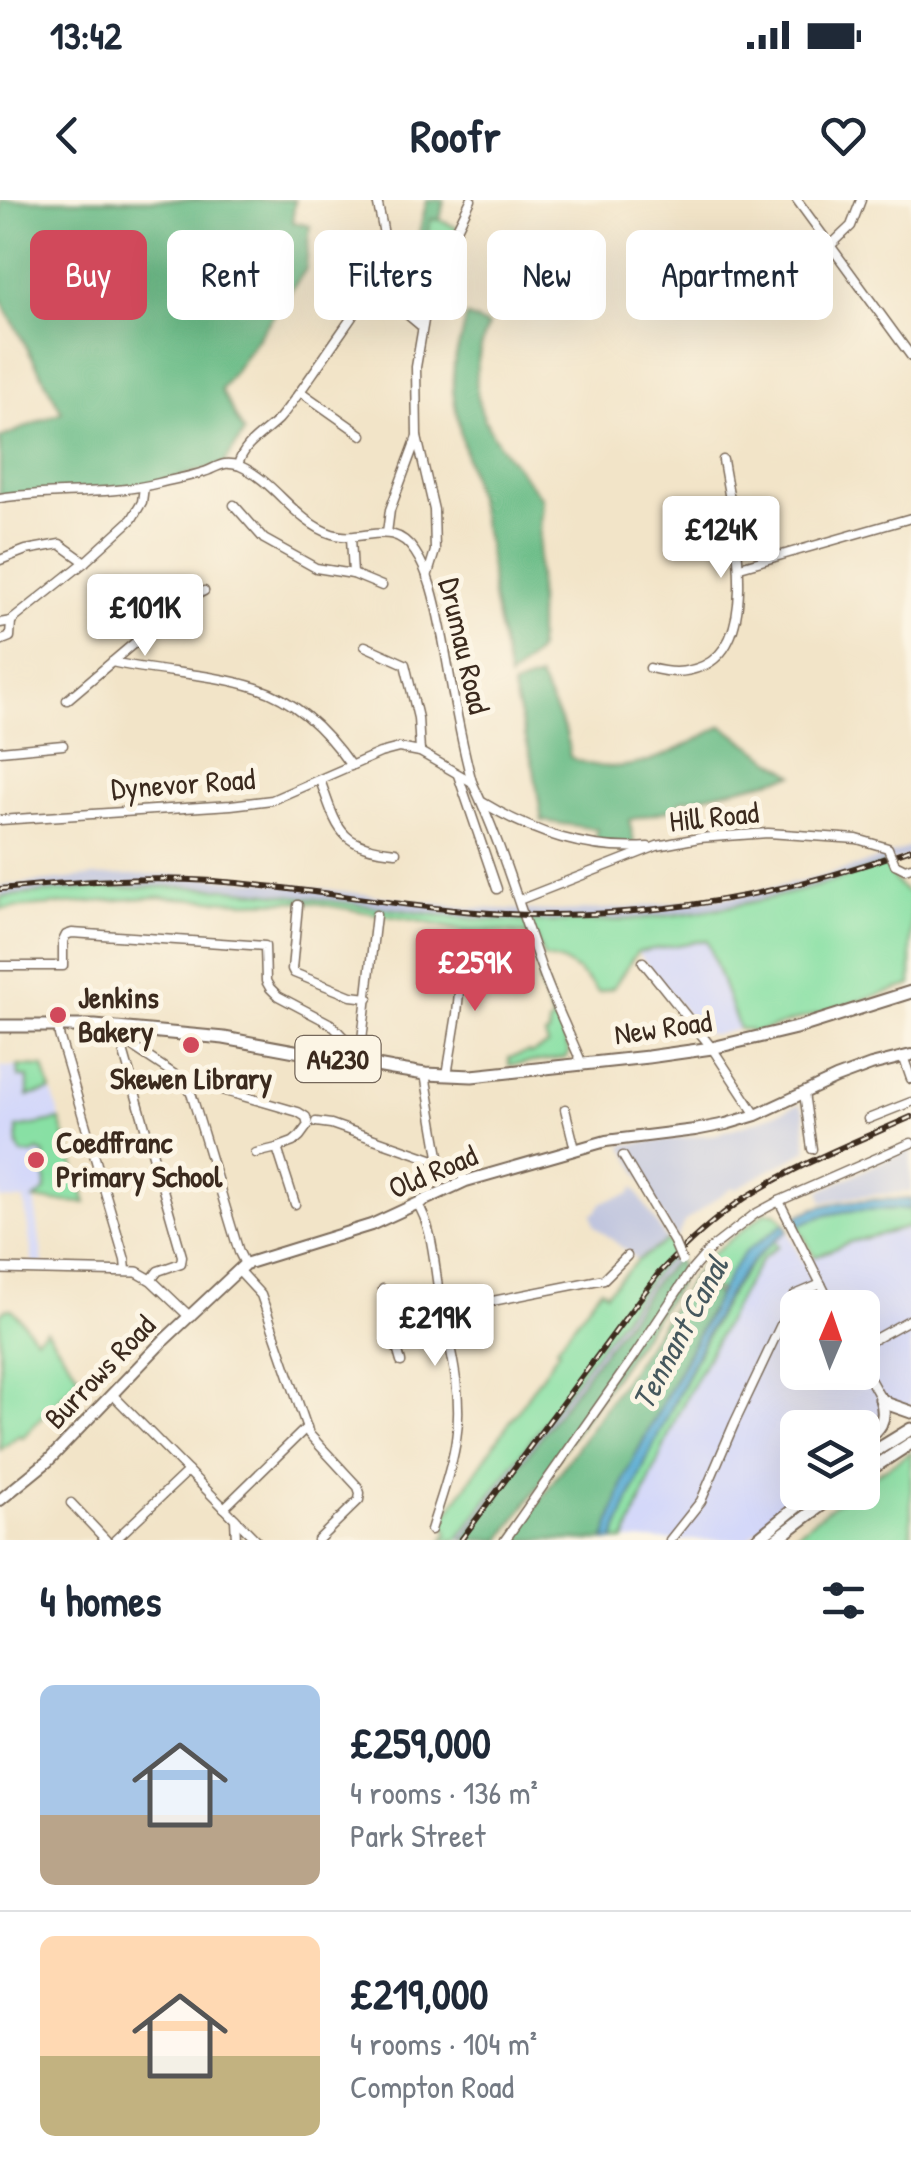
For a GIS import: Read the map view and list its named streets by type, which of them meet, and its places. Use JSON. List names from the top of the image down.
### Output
{
  "streets": {
    "main road": [
      "New Road",
      "A4230",
      "Old Road",
      "Burrows Road"
    ],
    "street": ["Drumau Road", "Dynevor Road", "Hill Road"]
  },
  "crossings": [
    ["Drumau Road", "Hill Road"],
    ["Drumau Road", "New Road"],
    ["Old Road", "Burrows Road"]
  ],
  "water": ["Tennant Canal"],
  "places": ["Jenkins Bakery", "Skewen Library", "Coedffranc Primary School"],
  "north": "top",
  "page": {
    "status": "13:42",
    "header": "Roofr",
    "chip": [
      "Buy",
      "Rent",
      "Filters",
      "New",
      "Apartment"
    ],
    "price": [
      "£124K",
      "£101K",
      "£259K",
      "£219K"
    ],
    "heading": "4 homes",
    "list": [
      {
        "name": "£259,000",
        "note": "4 rooms · 136 m² · Park Street"
      },
      {
        "name": "£219,000",
        "note": "4 rooms · 104 m² · Compton Road"
      }
    ]
  }
}
